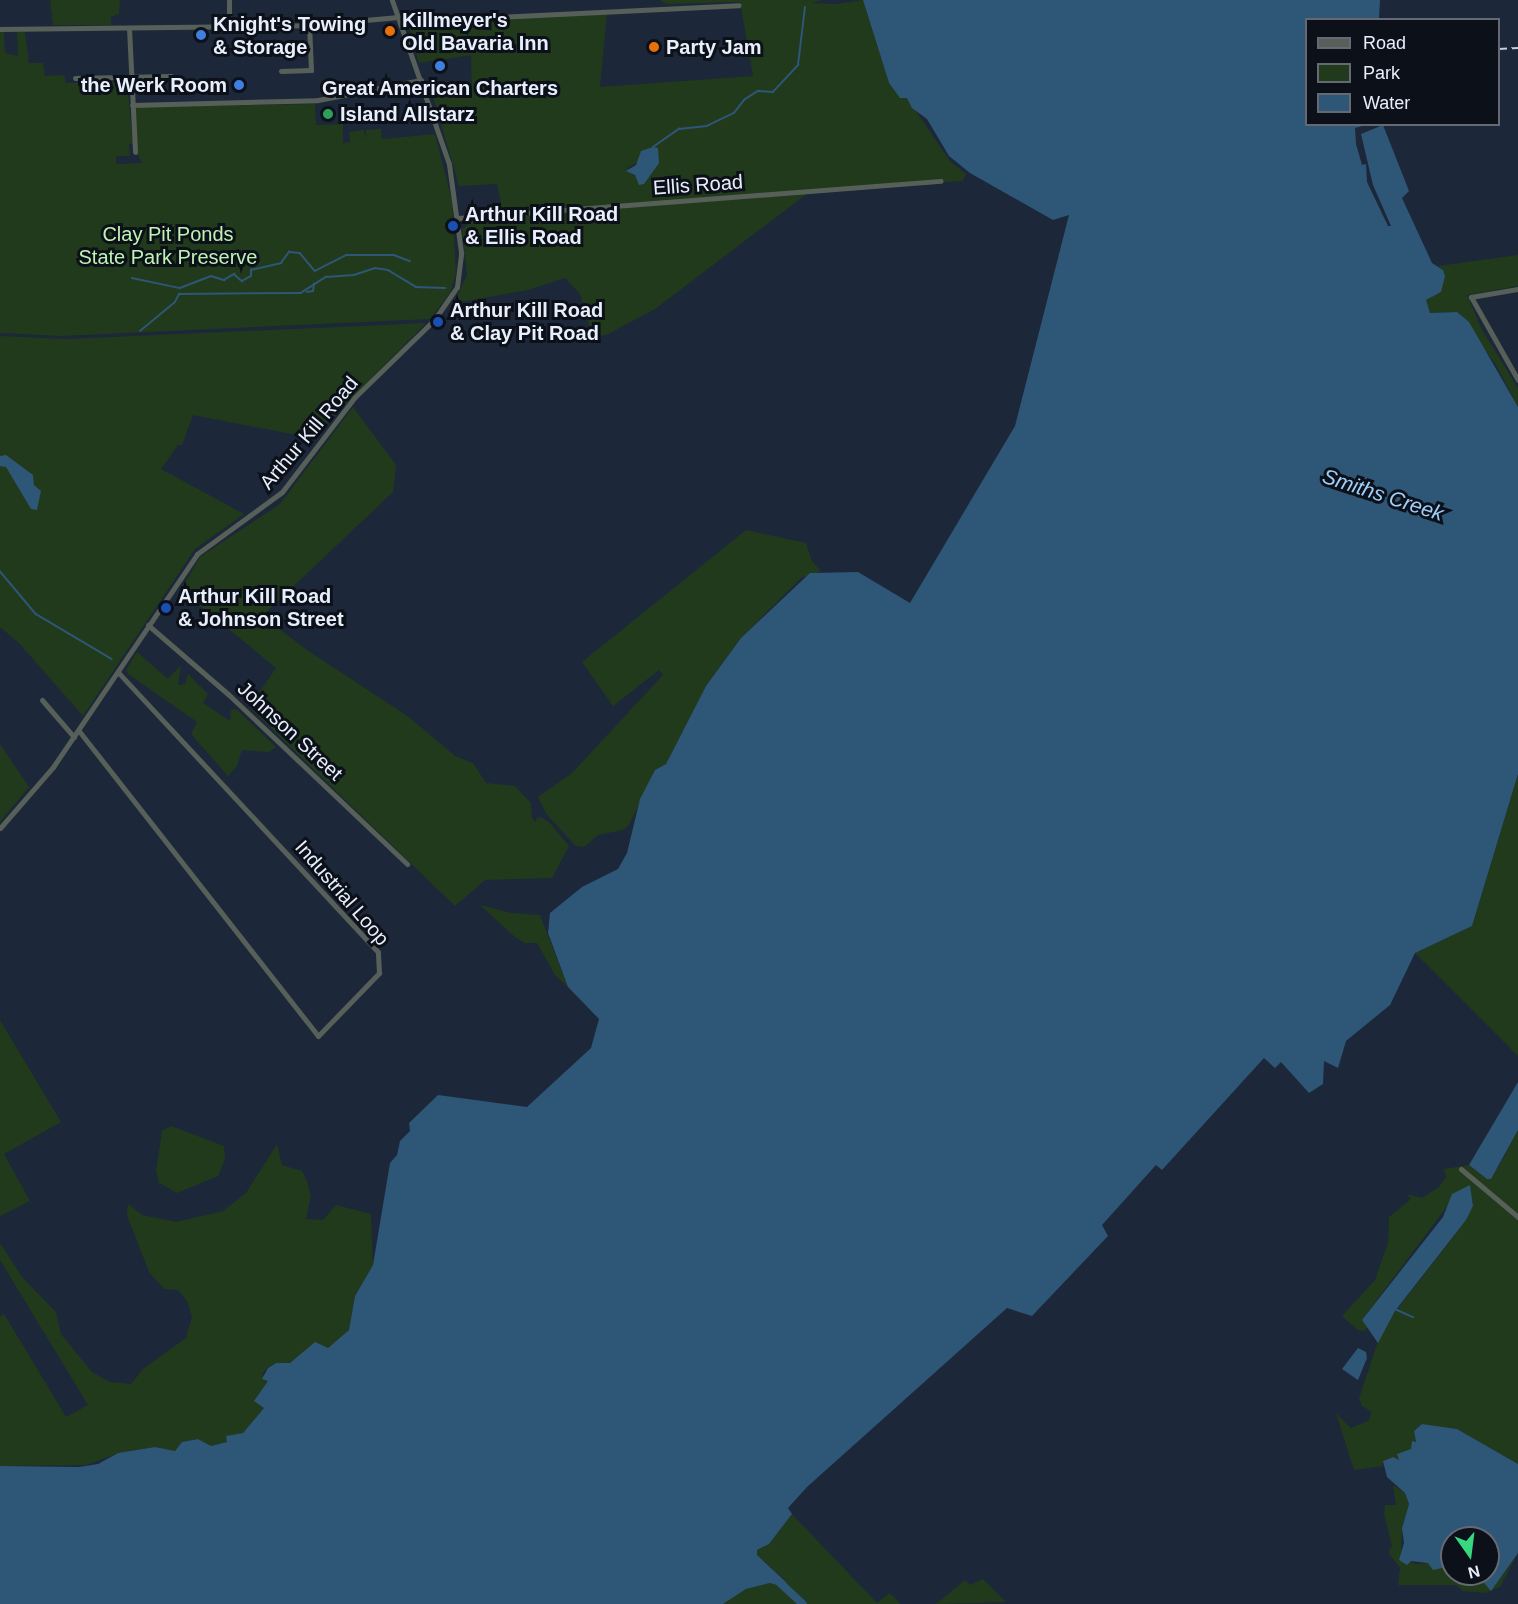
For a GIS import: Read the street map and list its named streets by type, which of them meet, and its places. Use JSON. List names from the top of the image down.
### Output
{
  "streets": {
    "street": [
      "Ellis Road",
      "Arthur Kill Road",
      "Johnson Street",
      "Industrial Loop"
    ]
  },
  "crossings": [
    ["Ellis Road", "Arthur Kill Road"],
    ["Arthur Kill Road", "Johnson Street"],
    ["Arthur Kill Road", "Industrial Loop"]
  ],
  "water": ["Smiths Creek"],
  "parks": ["Clay Pit Ponds State Park Preserve"],
  "places": [
    "Killmeyer's Old Bavaria Inn",
    "Knight's Towing & Storage",
    "Party Jam",
    "Great American Charters",
    "the Werk Room",
    "Island Allstarz",
    "Arthur Kill Road & Ellis Road",
    "Arthur Kill Road & Clay Pit Road",
    "Arthur Kill Road & Johnson Street"
  ],
  "legend": ["Road", "Park", "Water"],
  "north": "bottom"
}
